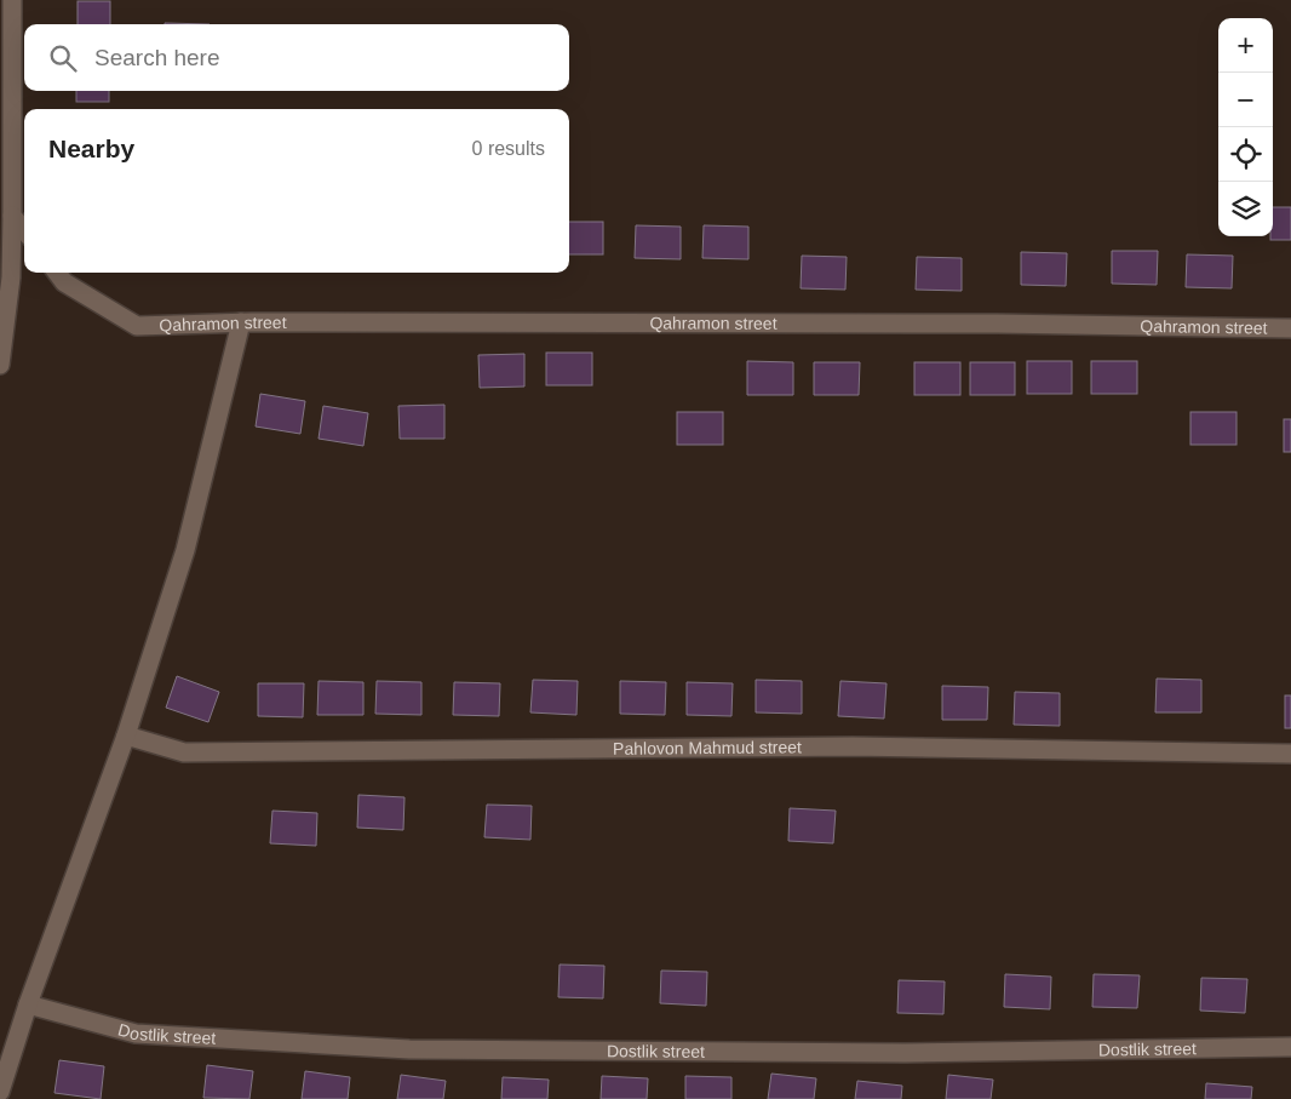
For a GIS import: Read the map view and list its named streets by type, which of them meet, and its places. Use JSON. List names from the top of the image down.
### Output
{
  "streets": {
    "street": ["Qahramon street", "Pahlovon Mahmud street", "Dostlik street"]
  },
  "page": {
    "map_buttons": ["+", "−"],
    "search": "Search here",
    "heading": ["Nearby", "0 results"]
  }
}
